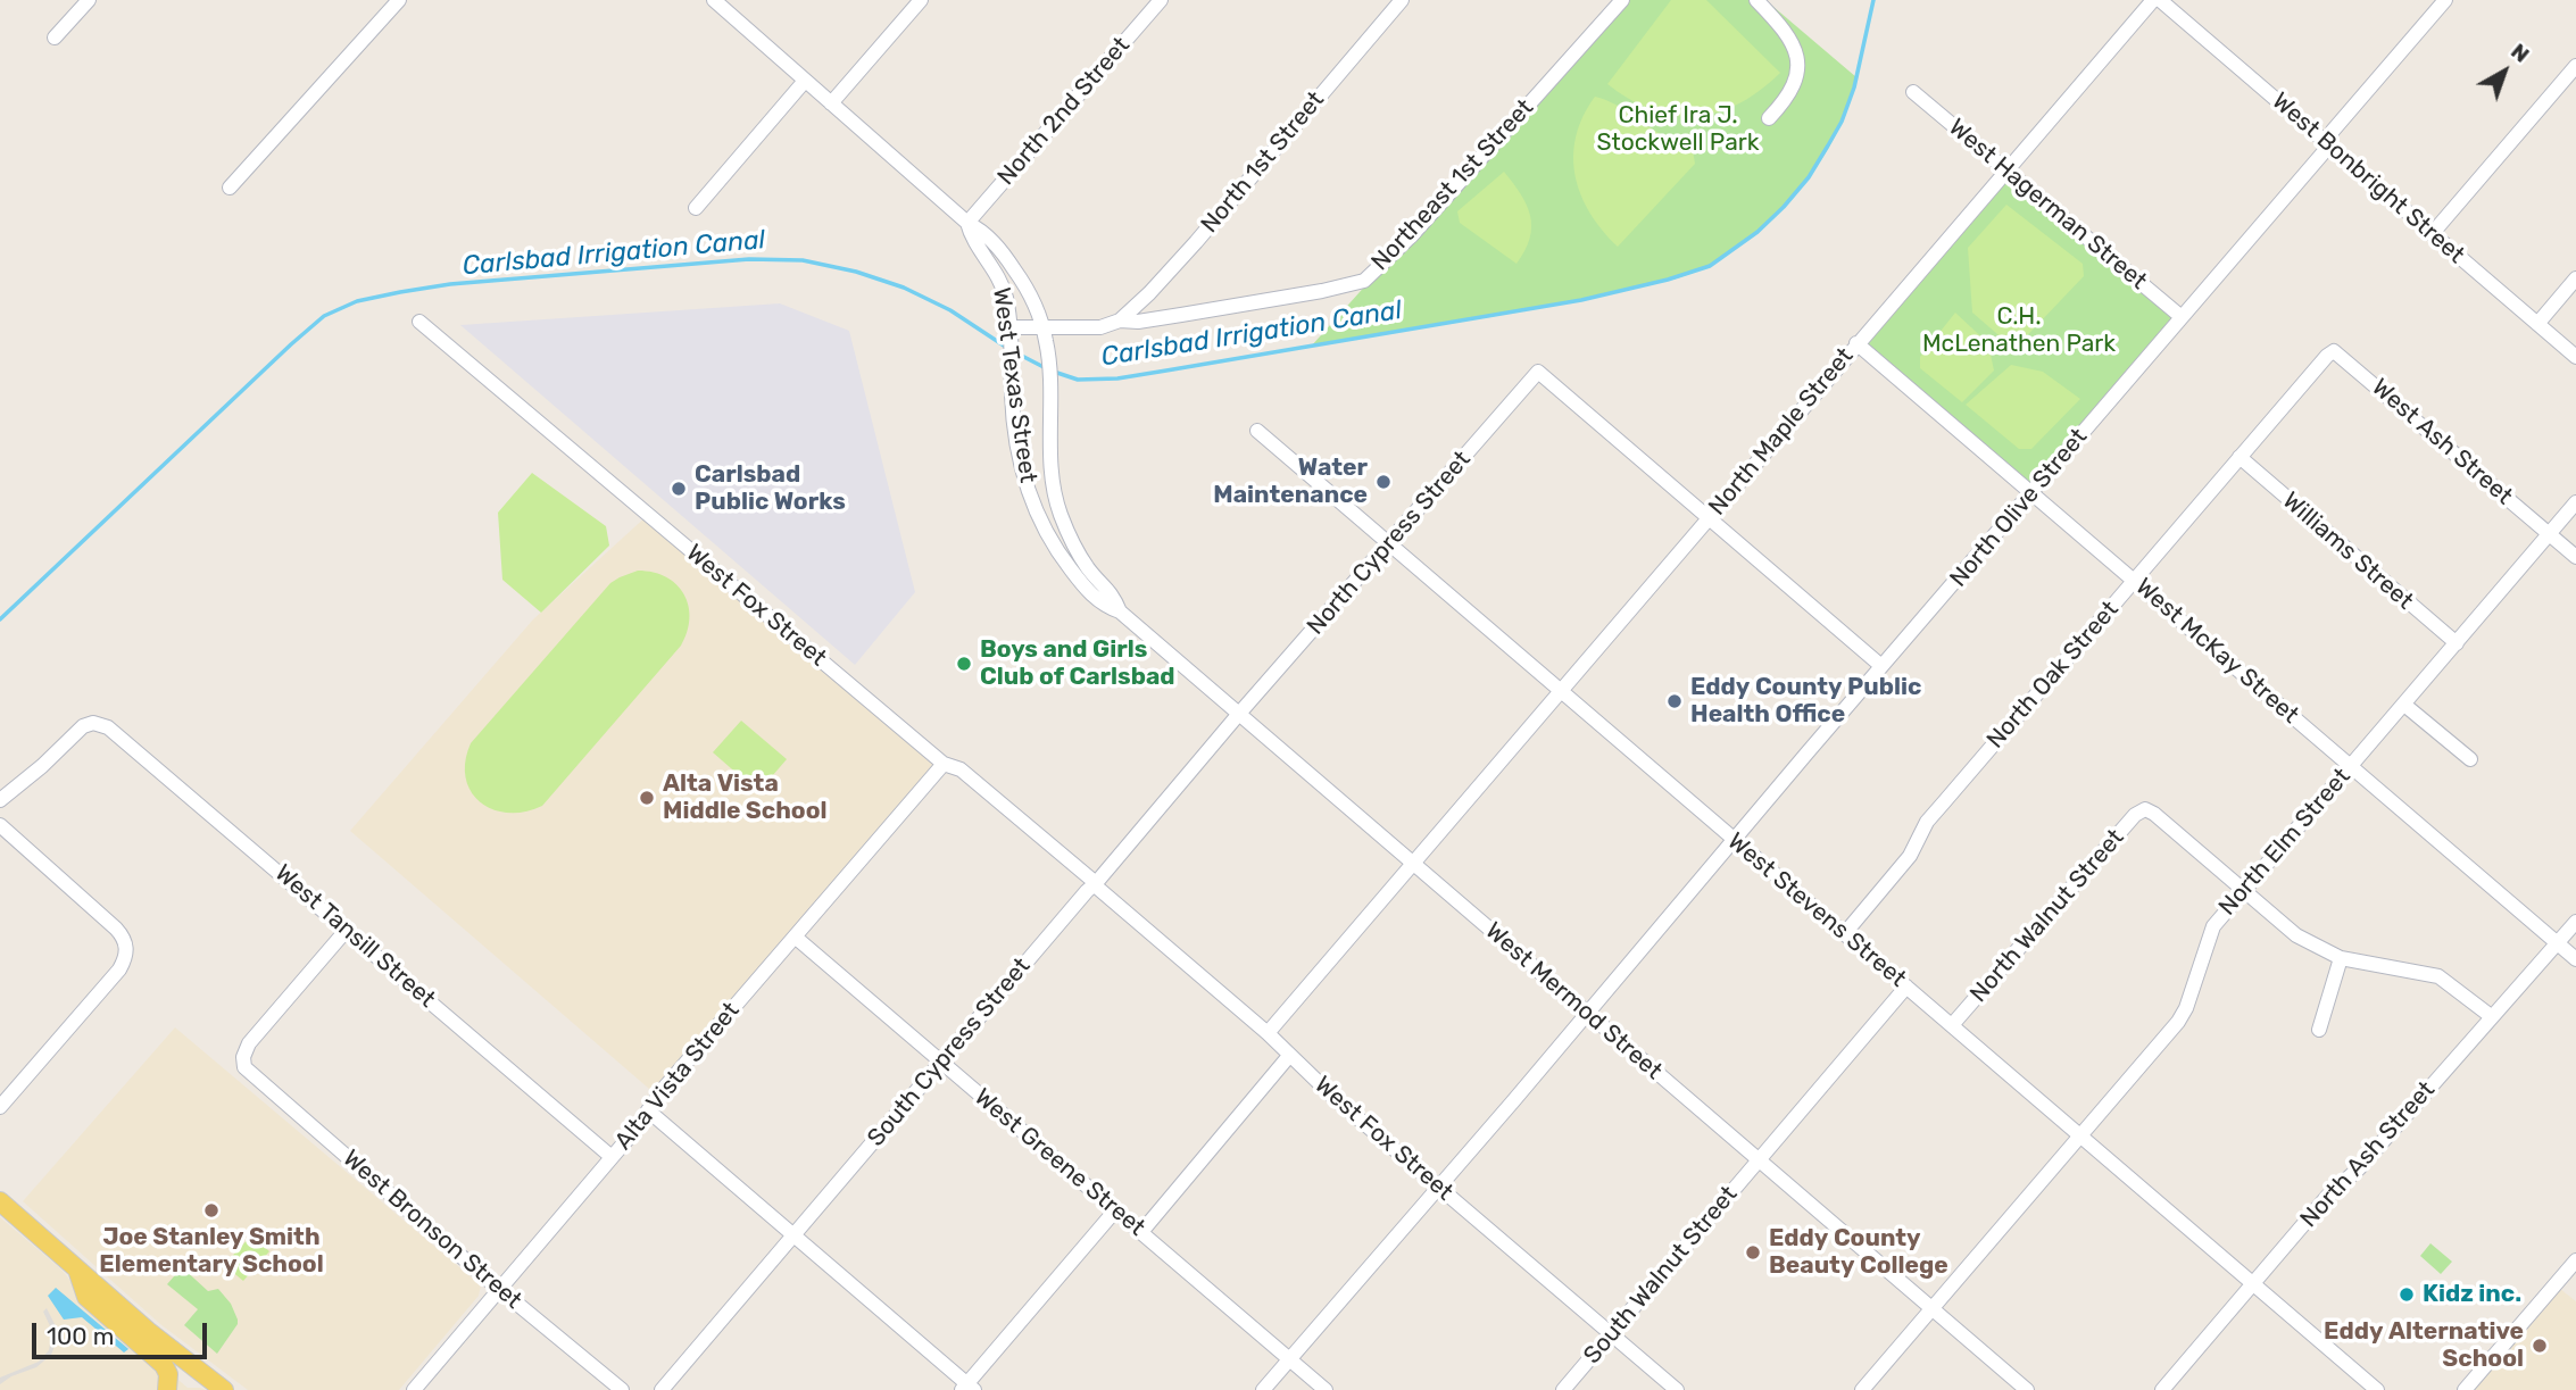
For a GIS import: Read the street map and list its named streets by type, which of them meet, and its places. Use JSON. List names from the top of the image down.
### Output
{
  "streets": {
    "street": [
      "North 2nd Street",
      "North 1st Street",
      "West Bonbright Street",
      "Northeast 1st Street",
      "West Hagerman Street",
      "West Texas Street",
      "North Maple Street",
      "West Ash Street",
      "North Olive Street",
      "North Cypress Street",
      "Williams Street",
      "West Fox Street",
      "West McKay Street",
      "North Oak Street",
      "North Elm Street",
      "West Stevens Street",
      "North Walnut Street",
      "West Tansill Street",
      "West Mermod Street",
      "South Cypress Street",
      "Alta Vista Street",
      "North Ash Street",
      "West Greene Street",
      "West Bronson Street",
      "South Walnut Street"
    ]
  },
  "crossings": [
    ["North 2nd Street", "West Texas Street"],
    ["North 1st Street", "Northeast 1st Street"],
    ["West Bonbright Street", "North Olive Street"],
    ["Northeast 1st Street", "West Texas Street"],
    ["West Hagerman Street", "North Maple Street"],
    ["West Hagerman Street", "North Olive Street"],
    ["West Texas Street", "West Mermod Street"],
    ["North Maple Street", "North Cypress Street"],
    ["North Maple Street", "West Fox Street"],
    ["North Maple Street", "West McKay Street"],
    ["North Maple Street", "West Stevens Street"],
    ["North Maple Street", "West Mermod Street"],
    ["West Ash Street", "North Oak Street"],
    ["West Ash Street", "North Elm Street"],
    ["North Olive Street", "West Fox Street"],
    ["North Olive Street", "West McKay Street"],
    ["North Olive Street", "West Stevens Street"],
    ["North Olive Street", "West Mermod Street"],
    ["North Olive Street", "West Greene Street"],
    ["North Cypress Street", "West Stevens Street"],
    ["North Cypress Street", "West Mermod Street"],
    ["North Cypress Street", "South Cypress Street"],
    ["Williams Street", "North Oak Street"],
    ["Williams Street", "North Elm Street"],
    ["West Fox Street", "South Cypress Street"],
    ["West Fox Street", "Alta Vista Street"],
    ["West Fox Street", "South Walnut Street"],
    ["West McKay Street", "North Oak Street"],
    ["West McKay Street", "North Elm Street"],
    ["West McKay Street", "North Ash Street"],
    ["North Oak Street", "West Stevens Street"],
    ["North Elm Street", "West Stevens Street"],
    ["North Elm Street", "North Walnut Street"],
    ["North Elm Street", "West Mermod Street"],
    ["West Stevens Street", "North Walnut Street"],
    ["West Stevens Street", "North Ash Street"],
    ["West Tansill Street", "Alta Vista Street"],
    ["West Tansill Street", "West Bronson Street"],
    ["West Mermod Street", "South Cypress Street"],
    ["West Mermod Street", "South Walnut Street"],
    ["South Cypress Street", "West Greene Street"],
    ["Alta Vista Street", "West Greene Street"],
    ["Alta Vista Street", "West Bronson Street"]
  ],
  "water": ["Carlsbad Irrigation Canal"],
  "parks": ["Chief Ira J. Stockwell Park", "C.H. McLenathen Park"],
  "places": [
    "Water Maintenance",
    "Carlsbad Public Works",
    "Boys and Girls Club of Carlsbad",
    "Eddy County Public Health Office",
    "Alta Vista Middle School",
    "Joe Stanley Smith Elementary School",
    "Eddy County Beauty College",
    "Kidz inc.",
    "Eddy Alternative School"
  ],
  "scale_bar": "100 m",
  "north": "top right"
}
